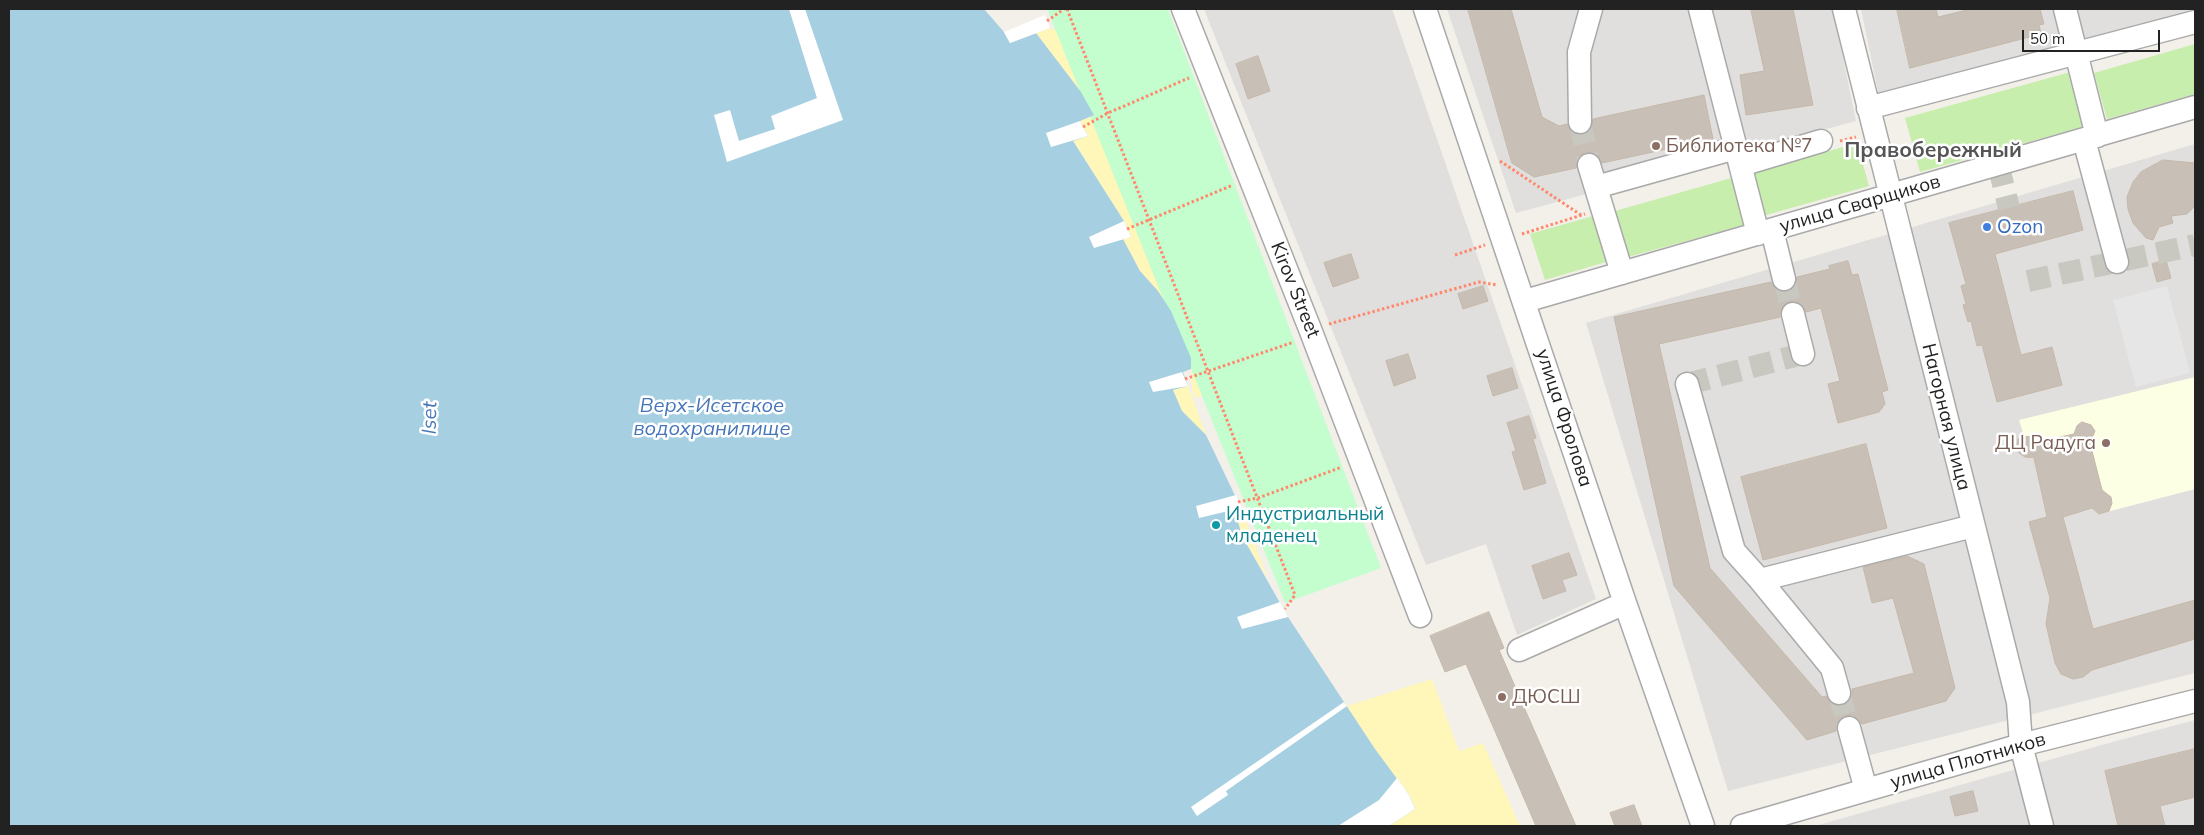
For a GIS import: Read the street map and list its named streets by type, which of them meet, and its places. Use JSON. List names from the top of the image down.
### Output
{
  "streets": {
    "street": [
      "улица Сварщиков",
      "Kirov Street",
      "Нагорная улица",
      "улица Фролова",
      "улица Плотников"
    ]
  },
  "crossings": [
    ["улица Сварщиков", "Нагорная улица"],
    ["улица Сварщиков", "улица Фролова"],
    ["Нагорная улица", "улица Плотников"]
  ],
  "districts": ["Правобережный"],
  "water": ["Верх-Исетское водохранилище", "Iset"],
  "places": [
    "Библиотека №7",
    "Ozon",
    "ДЦ Радуга",
    "Индустриальный младенец",
    "ДЮСШ"
  ],
  "scale_bar": "50 m"
}
